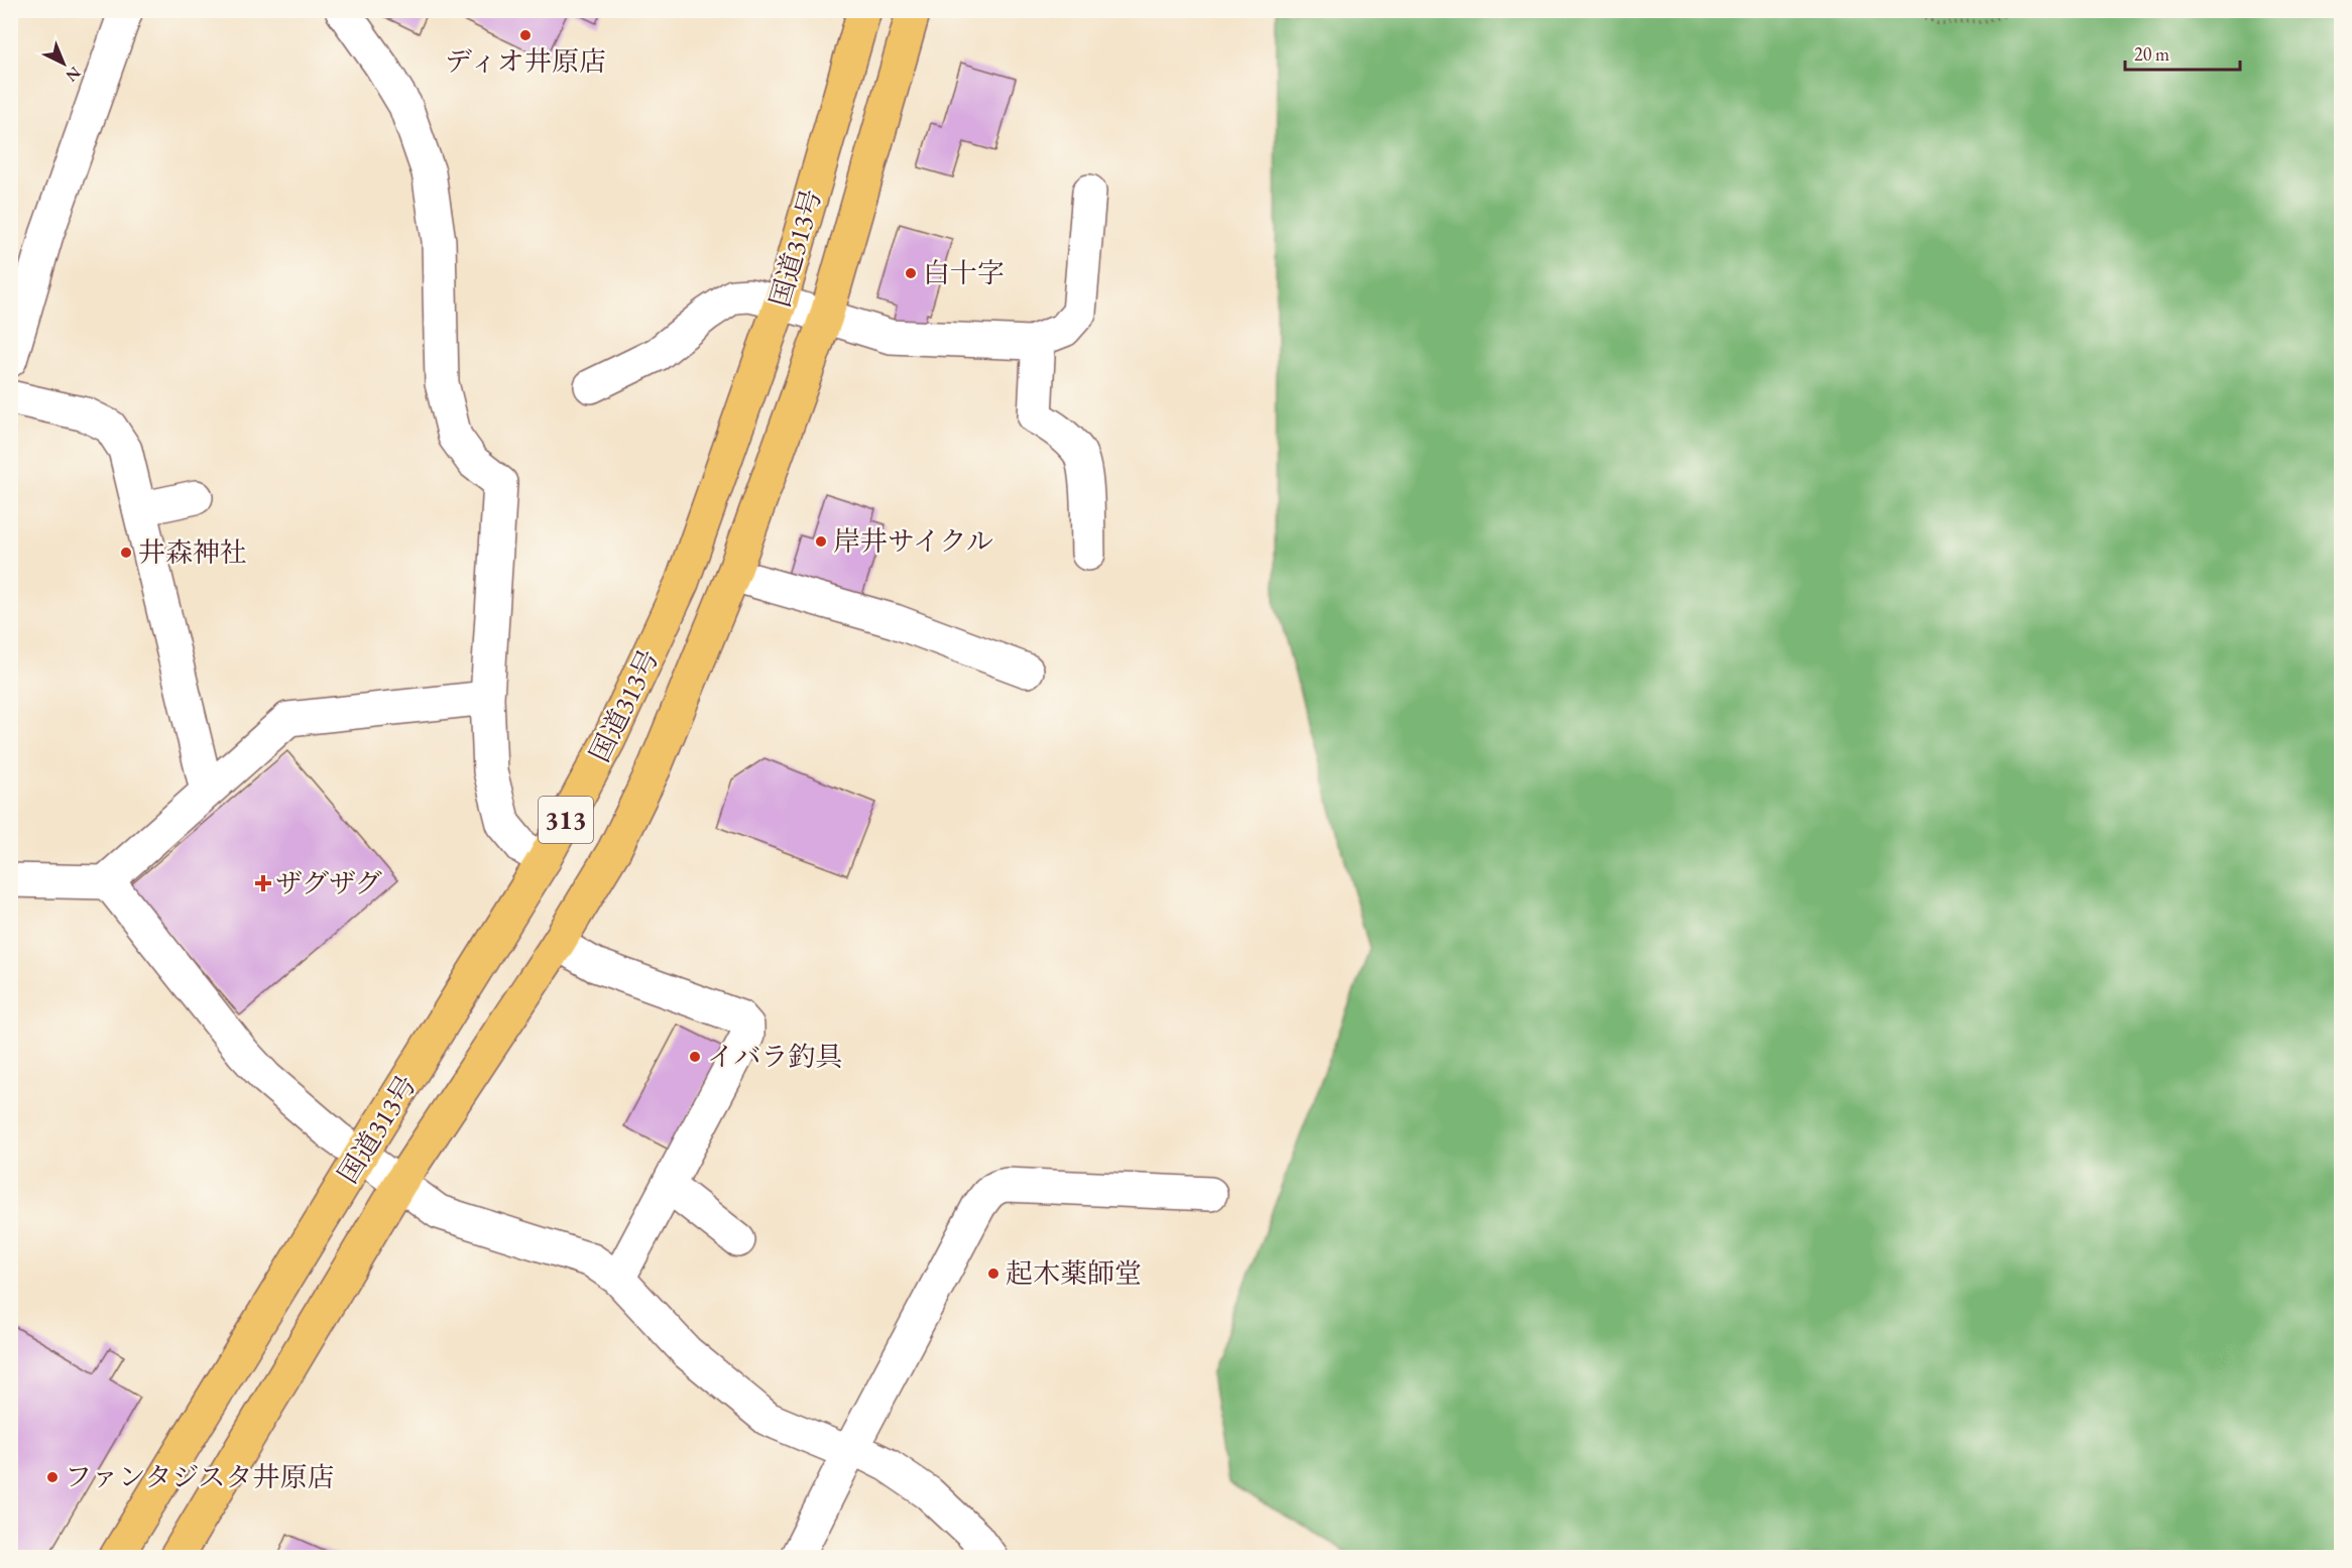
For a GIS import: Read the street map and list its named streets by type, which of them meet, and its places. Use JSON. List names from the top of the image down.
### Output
{
  "streets": {
    "highway": ["国道313号", "313"]
  },
  "places": {
    "other": [
      "ディオ井原店",
      "白十字",
      "岸井サイクル",
      "井森神社",
      "イバラ釣具",
      "起木薬師堂",
      "ファンタジスタ井原店"
    ],
    "health": ["ザグザグ"]
  },
  "scale_bar": "20 m",
  "north": "bottom right"
}
